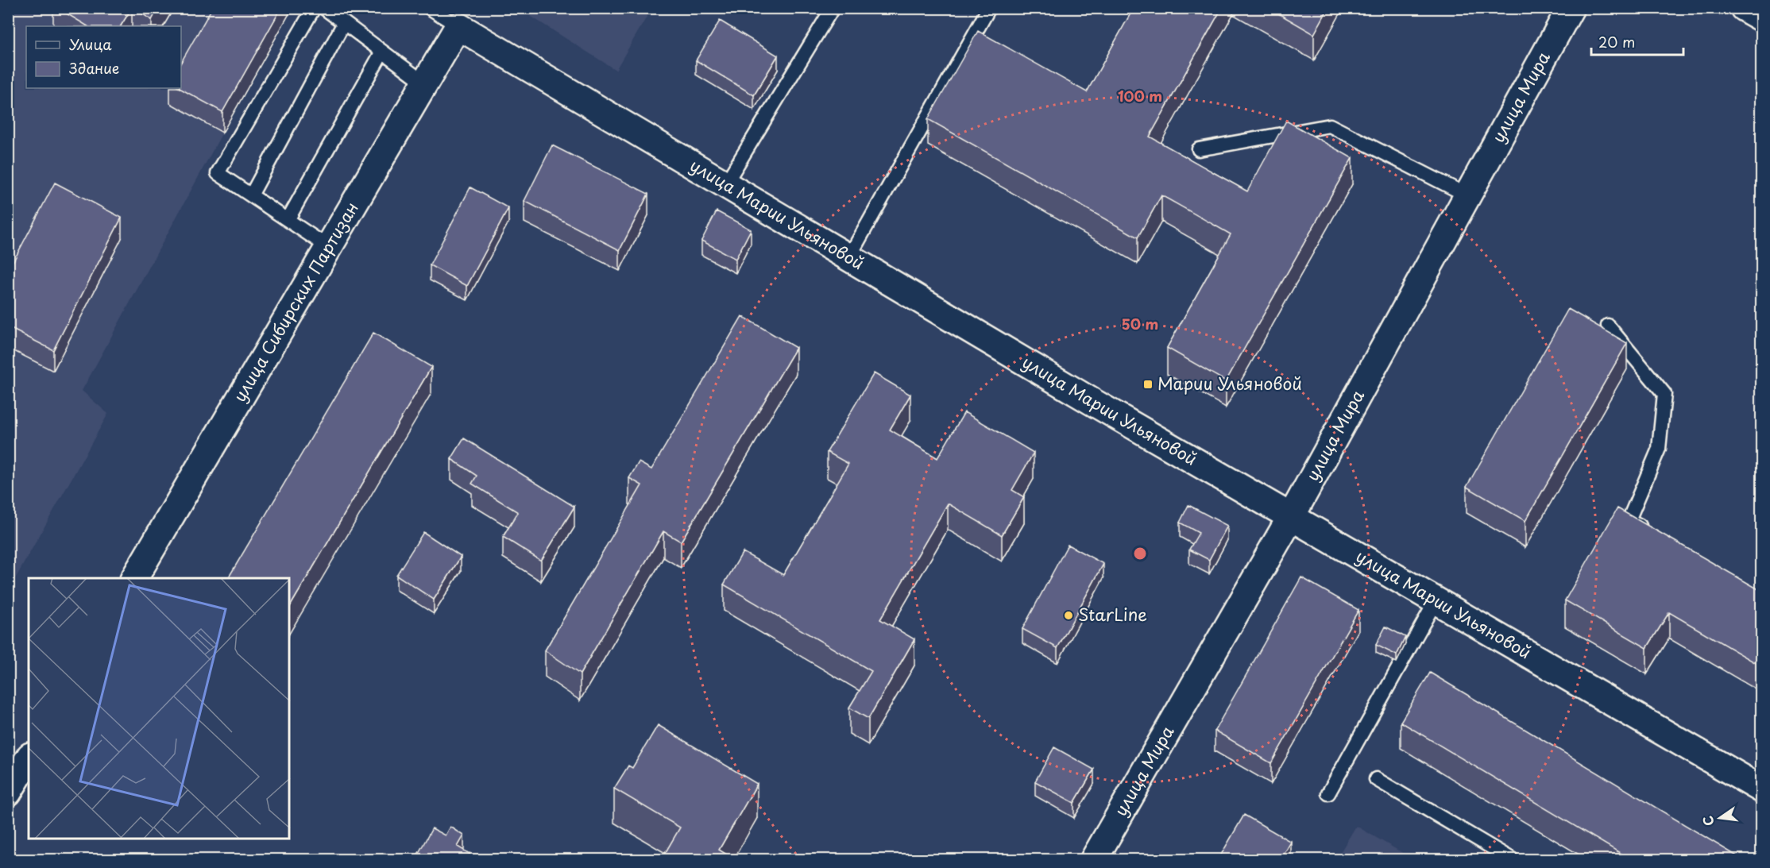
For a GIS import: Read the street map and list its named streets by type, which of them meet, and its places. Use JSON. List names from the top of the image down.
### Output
{
  "streets": {
    "street": ["улица Мира", "улица Марии Ульяновой", "улица Сибирских Партизан"]
  },
  "crossings": [
    ["улица Мира", "улица Марии Ульяновой"],
    ["улица Марии Ульяновой", "улица Сибирских Партизан"]
  ],
  "places": {
    "transit": ["Марии Ульяновой"],
    "other": ["StarLine"]
  },
  "legend": ["Улица", "Здание"],
  "scale_bar": "20 m",
  "north": "left",
  "rings": ["100 m", "50 m"]
}
